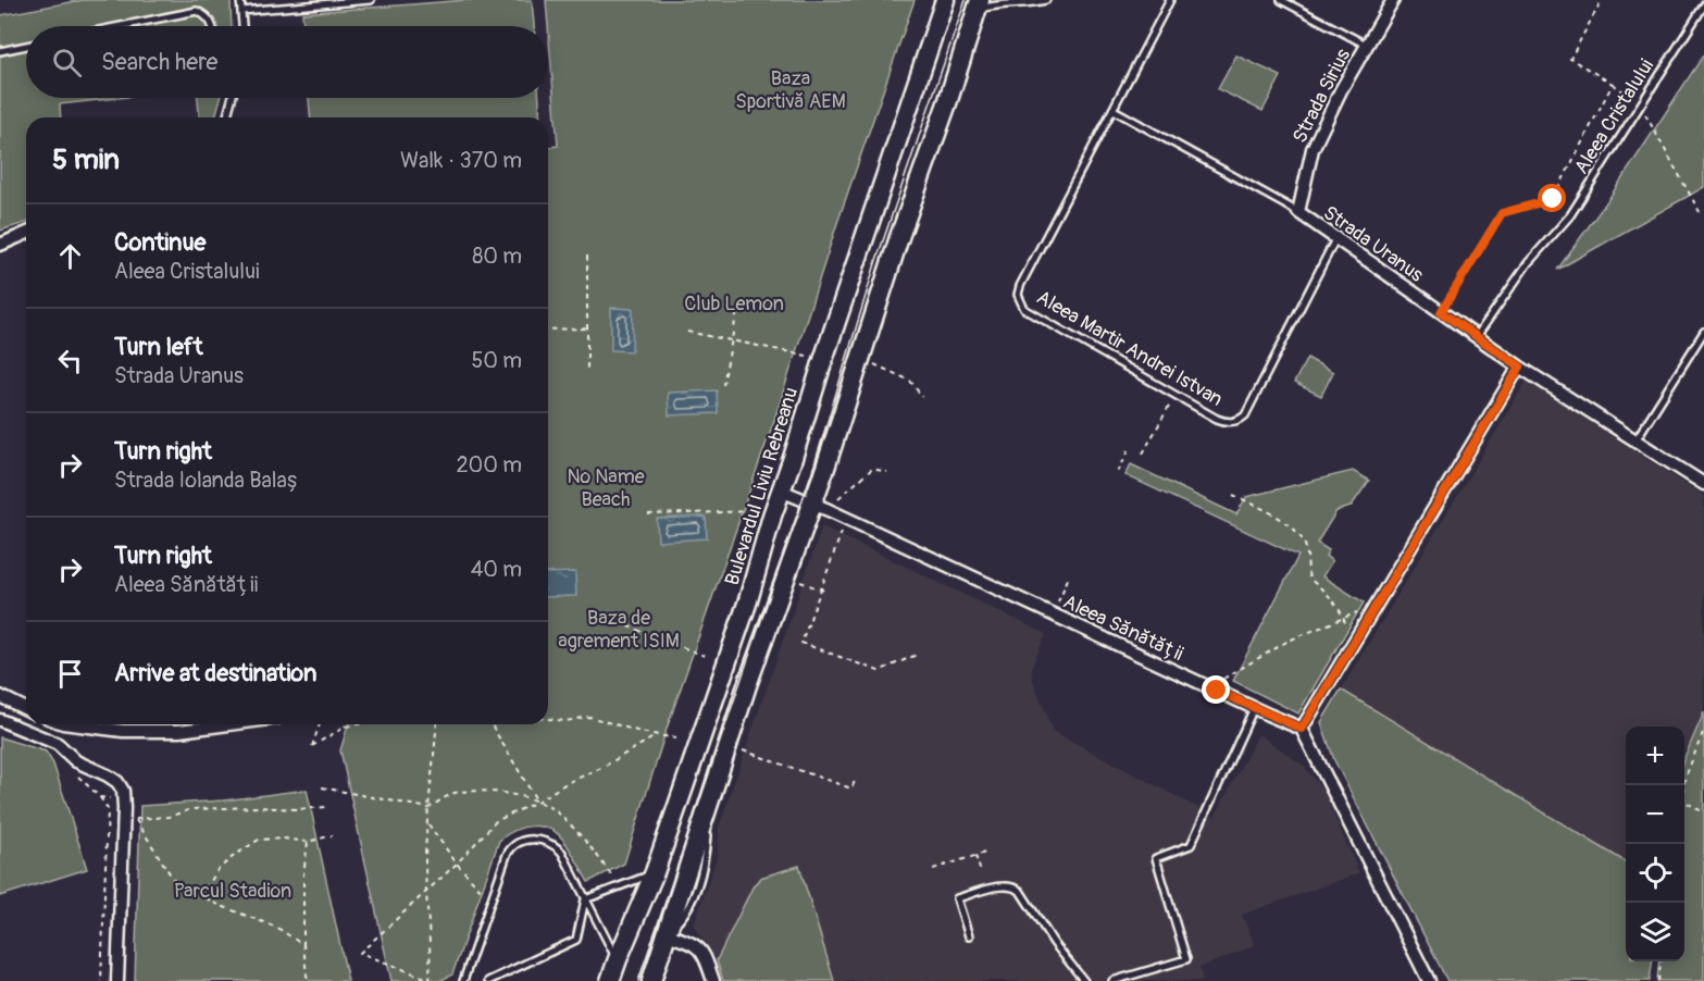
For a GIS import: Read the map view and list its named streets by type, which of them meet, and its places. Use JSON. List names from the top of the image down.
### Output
{
  "streets": {
    "main road": ["Bulevardul Liviu Rebreanu"],
    "street": ["Strada Sirius", "Strada Uranus", "Aleea Sănătății"],
    "lane": ["Aleea Cristalului", "Aleea Martir Andrei Istvan"]
  },
  "crossings": [
    ["Strada Sirius", "Strada Uranus"],
    ["Aleea Cristalului", "Strada Uranus"],
    ["Strada Uranus", "Aleea Martir Andrei Istvan"],
    ["Bulevardul Liviu Rebreanu", "Aleea Sănătății"]
  ],
  "parks": [
    "Baza Sportivă AEM",
    "Club Lemon",
    "No Name Beach",
    "Baza de agrement ISIM",
    "Parcul Stadion"
  ],
  "page": {
    "search": "Search here",
    "heading": ["5 min", "Walk · 370 m"],
    "list": [
      ["Continue", "Aleea Cristalului", "80 m"],
      ["Turn left", "Strada Uranus", "50 m"],
      ["Turn right", "Strada Iolanda Balaș", "200 m"],
      ["Turn right", "Aleea Sănătății", "40 m"],
      "Arrive at destination"
    ],
    "map_buttons": ["+", "−"]
  }
}
